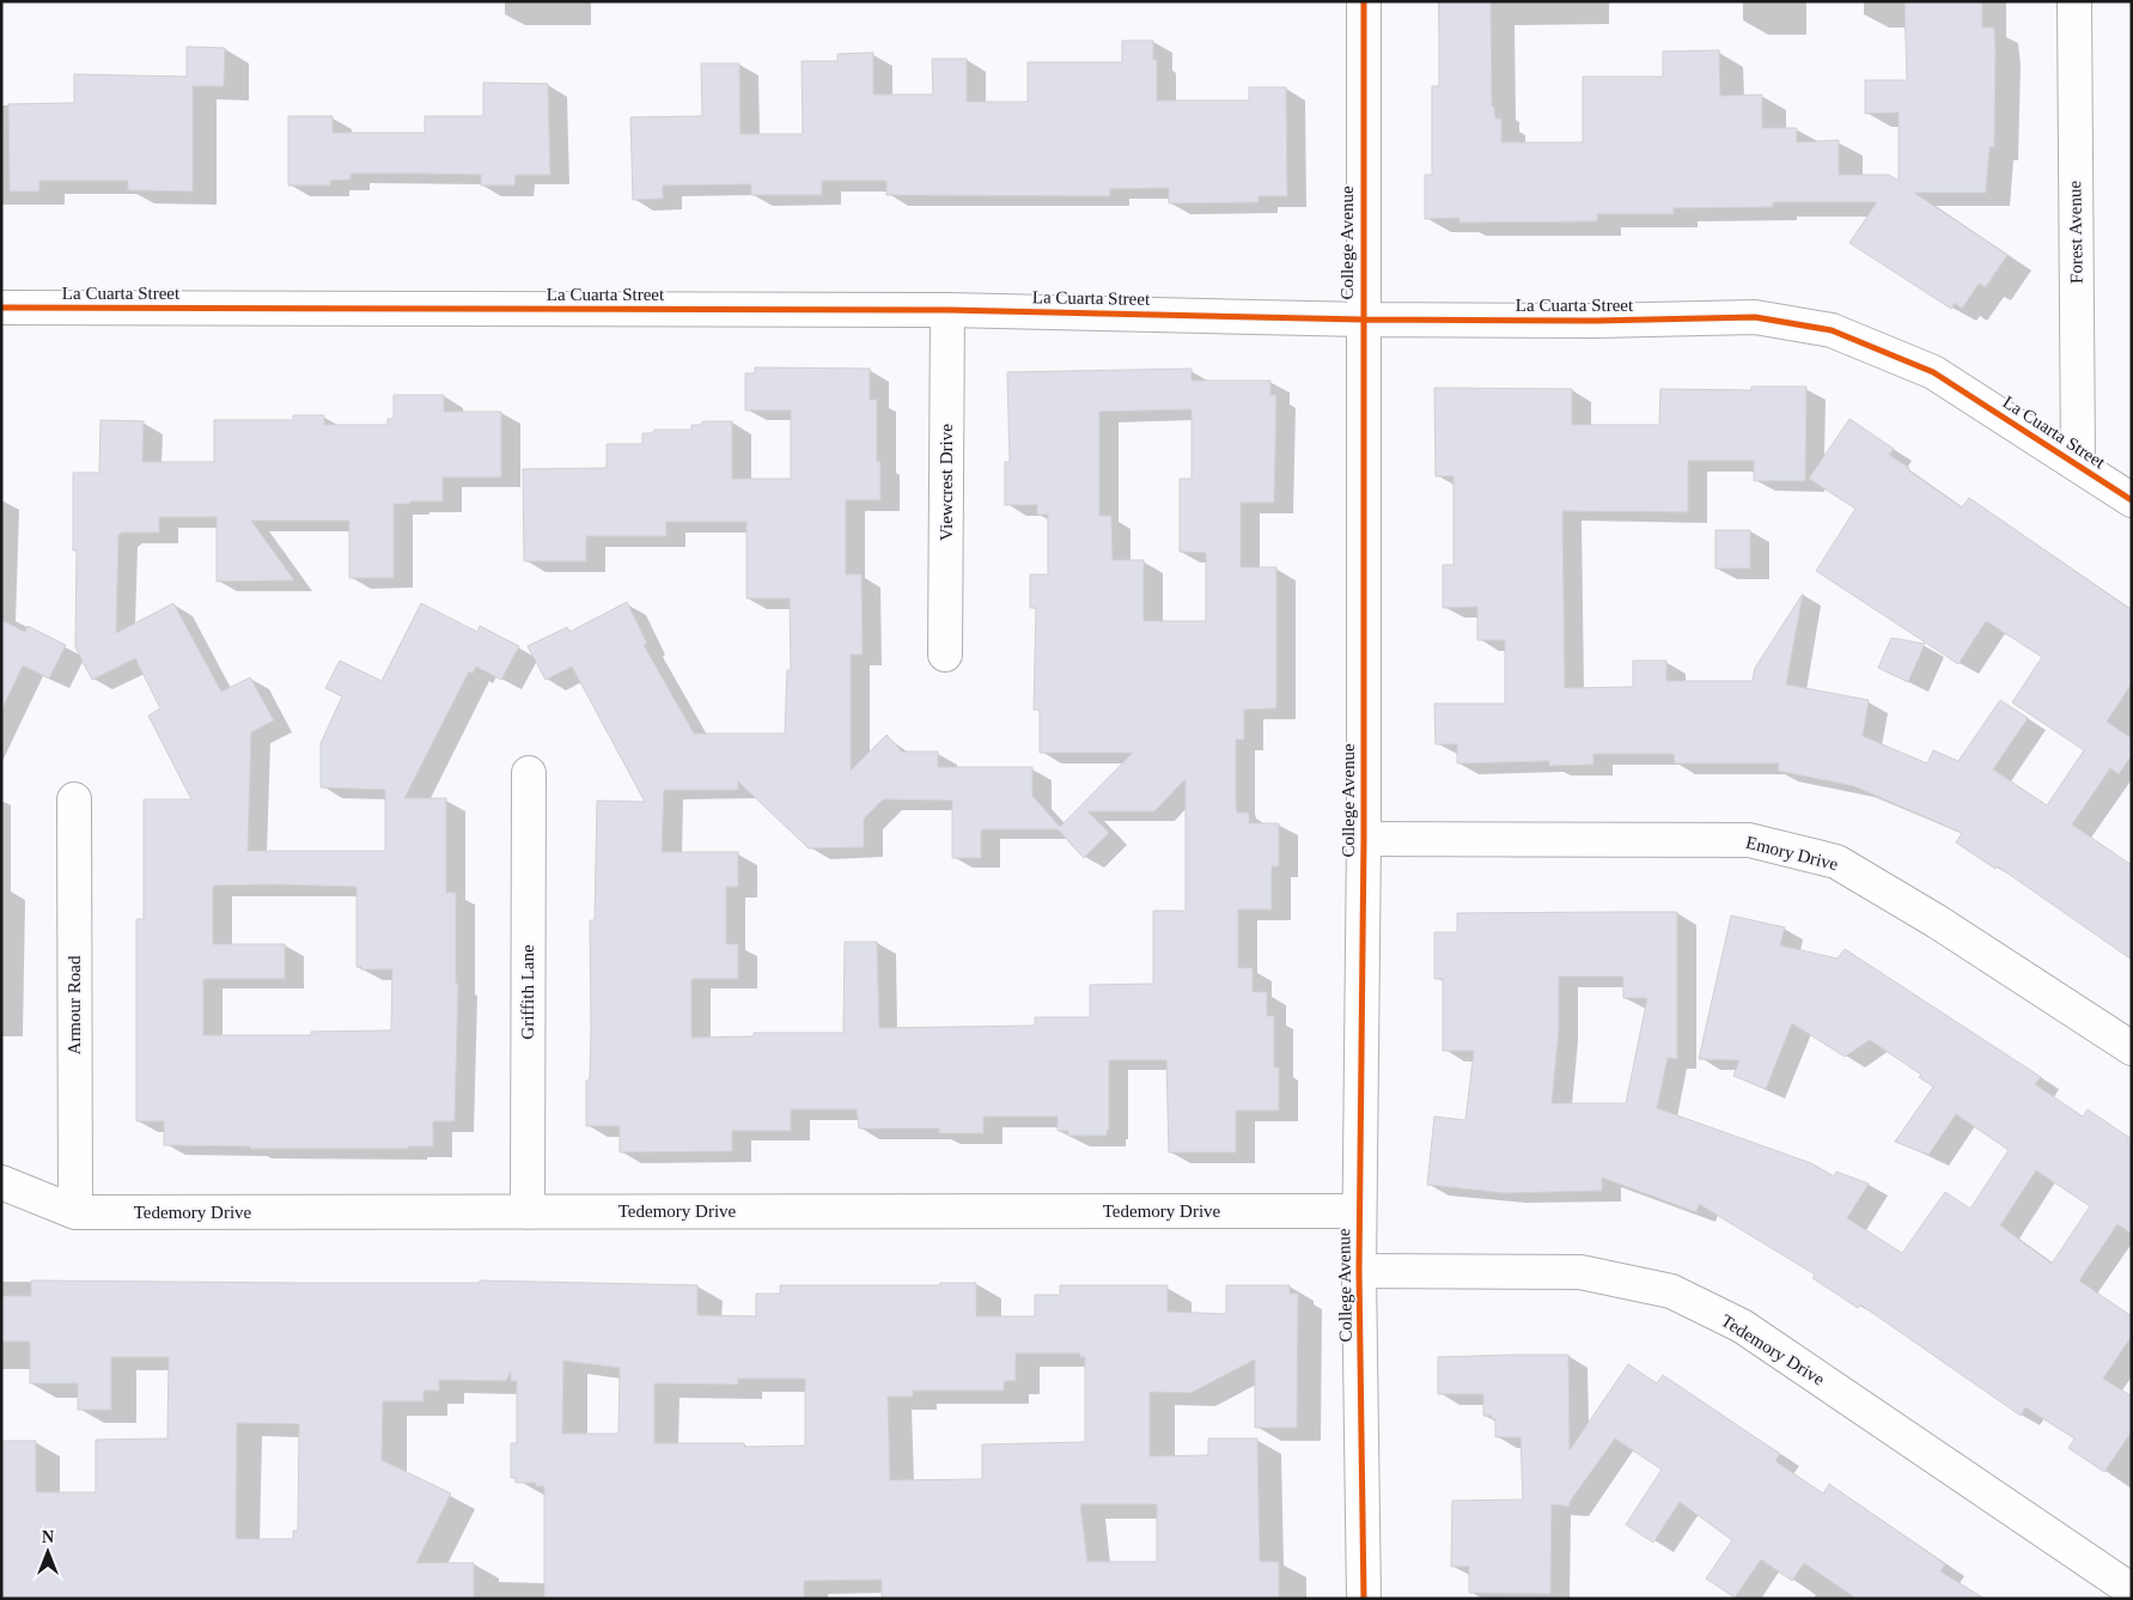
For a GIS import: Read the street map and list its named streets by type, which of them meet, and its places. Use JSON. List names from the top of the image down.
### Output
{
  "streets": {
    "street": [
      "Forest Avenue",
      "College Avenue",
      "La Cuarta Street",
      "Viewcrest Drive",
      "Emory Drive",
      "Griffith Lane",
      "Armour Road",
      "Tedemory Drive"
    ]
  },
  "crossings": [
    ["Forest Avenue", "La Cuarta Street"],
    ["College Avenue", "La Cuarta Street"],
    ["College Avenue", "Emory Drive"],
    ["College Avenue", "Tedemory Drive"],
    ["La Cuarta Street", "Viewcrest Drive"],
    ["Griffith Lane", "Tedemory Drive"],
    ["Armour Road", "Tedemory Drive"]
  ],
  "north": "top"
}
